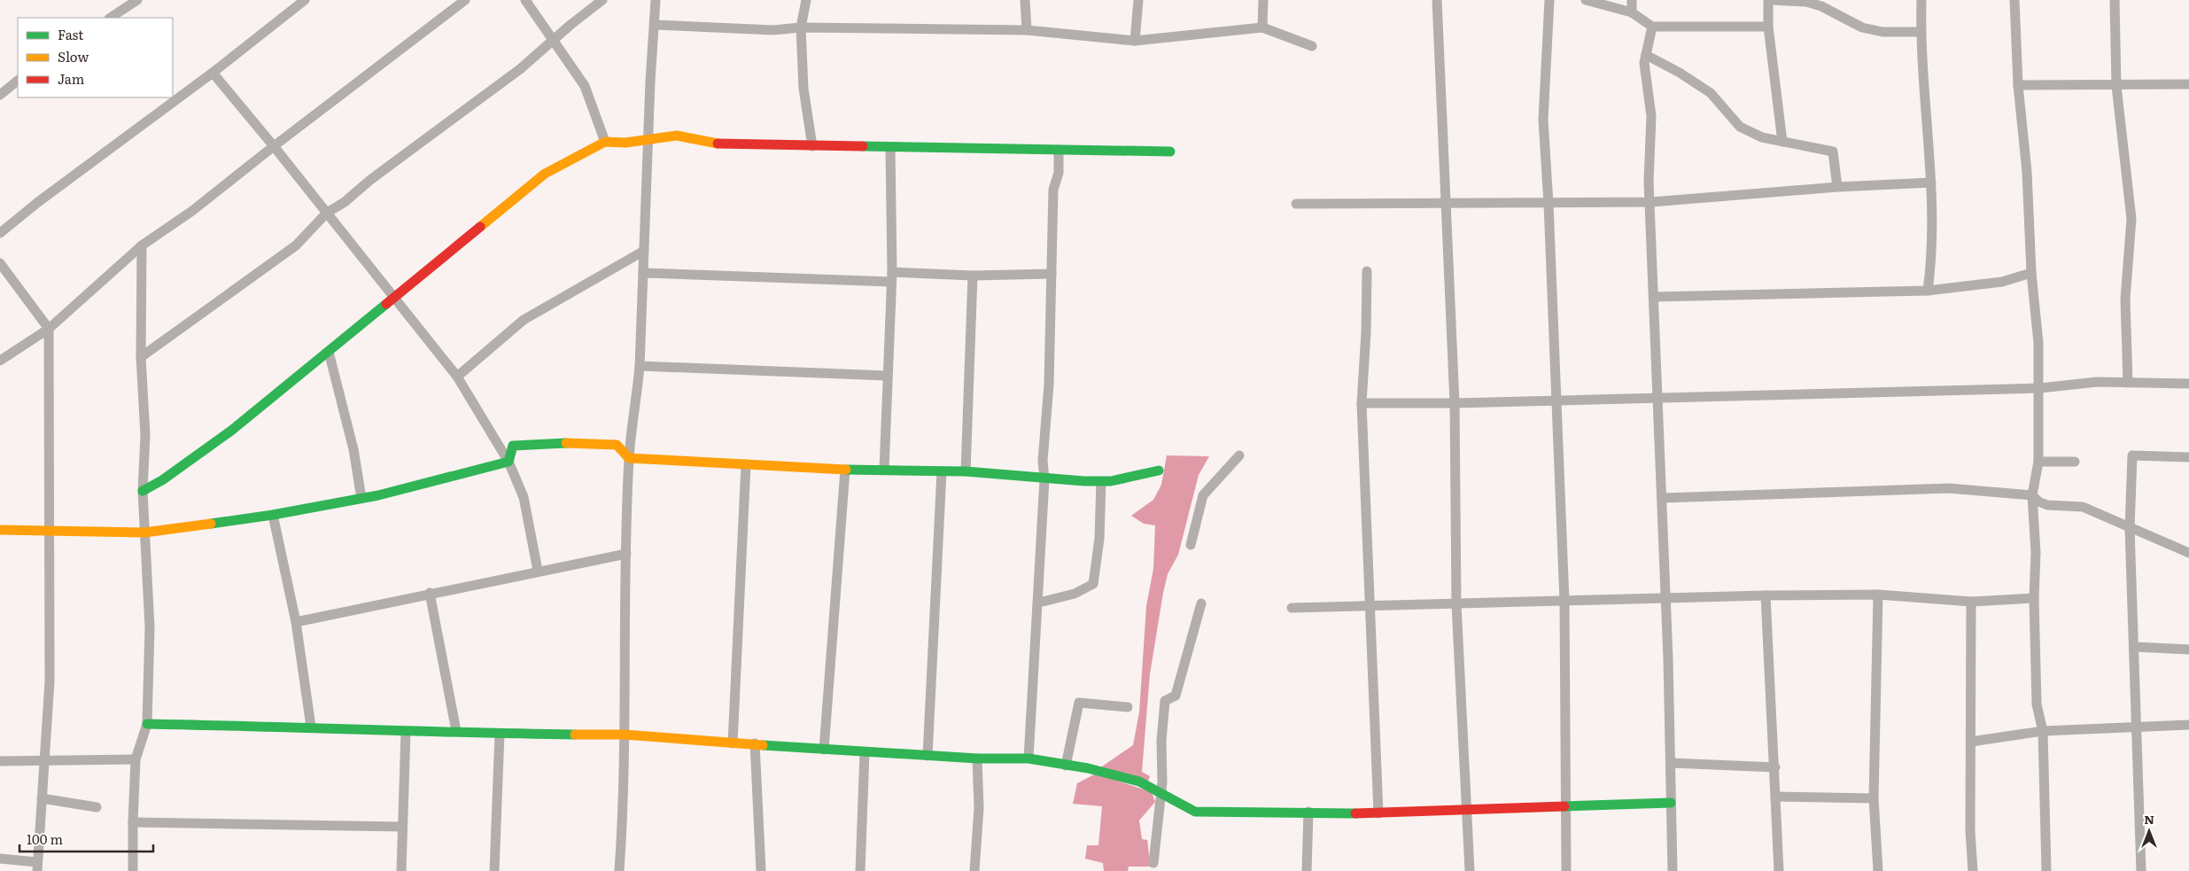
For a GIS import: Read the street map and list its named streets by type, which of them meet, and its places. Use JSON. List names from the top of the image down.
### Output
{
  "legend": ["Fast", "Slow", "Jam"],
  "scale_bar": "100 m",
  "north": "top"
}
